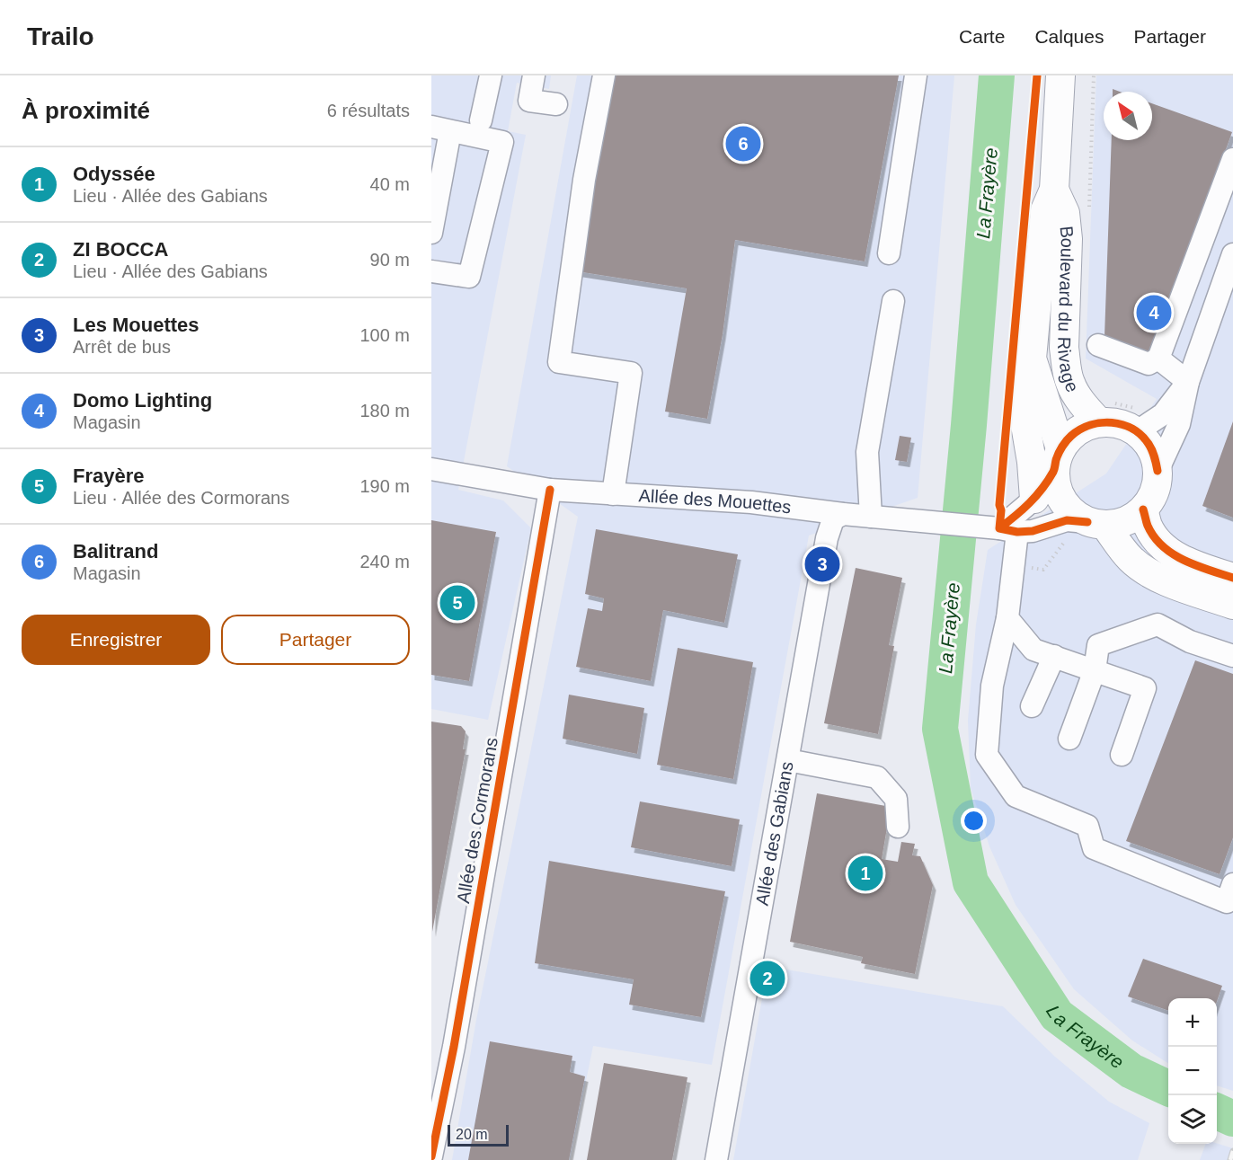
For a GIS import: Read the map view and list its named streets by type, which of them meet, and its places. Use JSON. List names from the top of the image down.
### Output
{
  "streets": {
    "main road": ["Boulevard du Rivage"],
    "street": ["Allée des Mouettes", "Allée des Cormorans", "Allée des Gabians"]
  },
  "crossings": [
    ["Boulevard du Rivage", "Allée des Mouettes"],
    ["Allée des Mouettes", "Allée des Cormorans"],
    ["Allée des Mouettes", "Allée des Gabians"]
  ],
  "water": ["La Frayère"],
  "scale_bar": "20 m",
  "north": "top left",
  "page": {
    "header": "Trailo",
    "nav": ["Carte", "Calques", "Partager"],
    "heading": ["À proximité", "6 résultats"],
    "pins": [
      "6",
      "4",
      "3",
      "5",
      "1",
      "2"
    ],
    "list": [
      {
        "mark": "1",
        "name": "Odyssée",
        "note": "Lieu · Allée des Gabians",
        "value": "40 m"
      },
      {
        "mark": "2",
        "name": "ZI BOCCA",
        "note": "Lieu · Allée des Gabians",
        "value": "90 m"
      },
      {
        "mark": "3",
        "name": "Les Mouettes",
        "note": "Arrêt de bus",
        "value": "100 m"
      },
      {
        "mark": "4",
        "name": "Domo Lighting",
        "note": "Magasin",
        "value": "180 m"
      },
      {
        "mark": "5",
        "name": "Frayère",
        "note": "Lieu · Allée des Cormorans",
        "value": "190 m"
      },
      {
        "mark": "6",
        "name": "Balitrand",
        "note": "Magasin",
        "value": "240 m"
      }
    ],
    "buttons": ["Enregistrer", "Partager"],
    "map_buttons": ["+", "−"],
    "scale": "20 m"
  }
}
